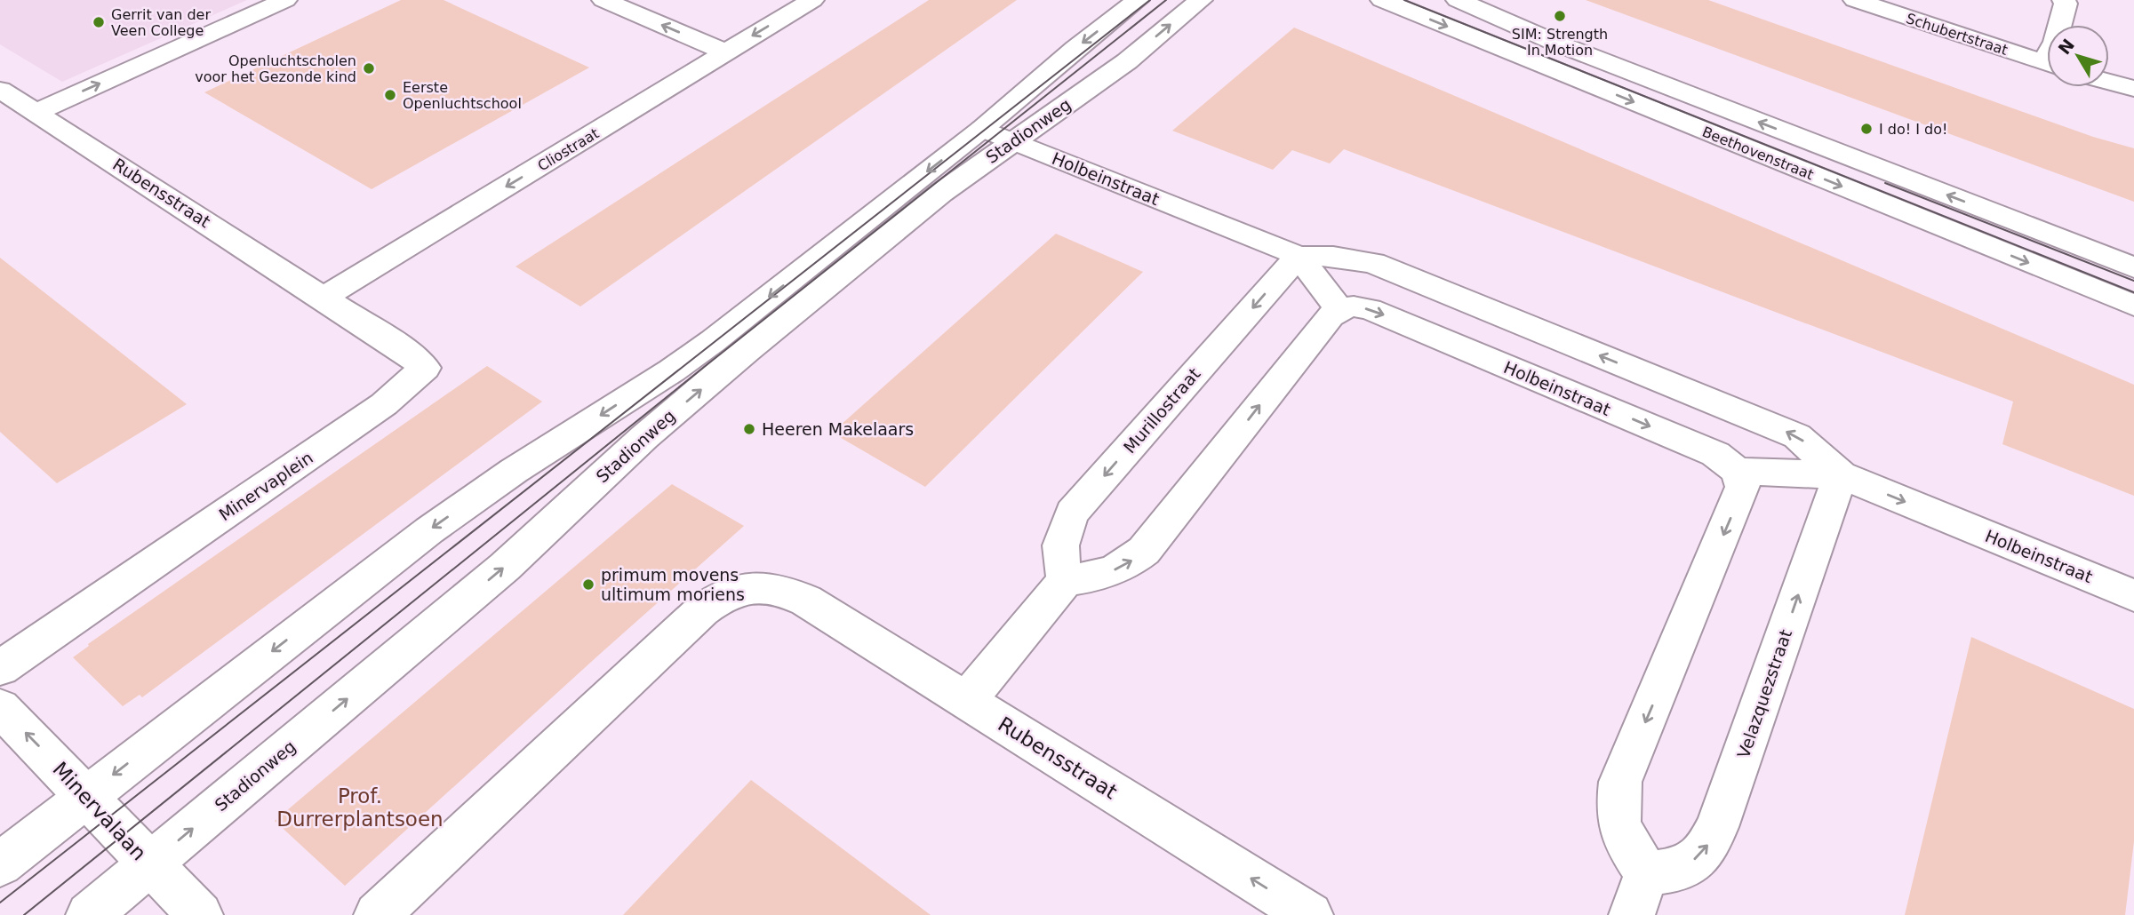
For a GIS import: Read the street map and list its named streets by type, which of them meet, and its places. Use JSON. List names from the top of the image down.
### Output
{
  "streets": {
    "street": [
      "Schubertstraat",
      "Stadionweg",
      "Cliostraat",
      "Beethovenstraat",
      "Holbeinstraat",
      "Rubensstraat",
      "Murillostraat",
      "Minervaplein",
      "Velazquezstraat",
      "Minervalaan"
    ]
  },
  "crossings": [
    ["Stadionweg", "Holbeinstraat"],
    ["Stadionweg", "Minervalaan"],
    ["Cliostraat", "Rubensstraat"],
    ["Cliostraat", "Minervaplein"],
    ["Holbeinstraat", "Murillostraat"],
    ["Holbeinstraat", "Velazquezstraat"],
    ["Rubensstraat", "Minervaplein"]
  ],
  "one_way": ["Cliostraat", "Minervalaan"],
  "parks": ["Prof. Durrerplantsoen"],
  "places": [
    "SIM: Strength In Motion",
    "Gerrit van der Veen College",
    "Openluchtscholen voor het Gezonde kind",
    "Eerste Openluchtschool",
    "I do! I do!",
    "Heeren Makelaars",
    "primum movens ultimum moriens"
  ],
  "north": "top left"
}
